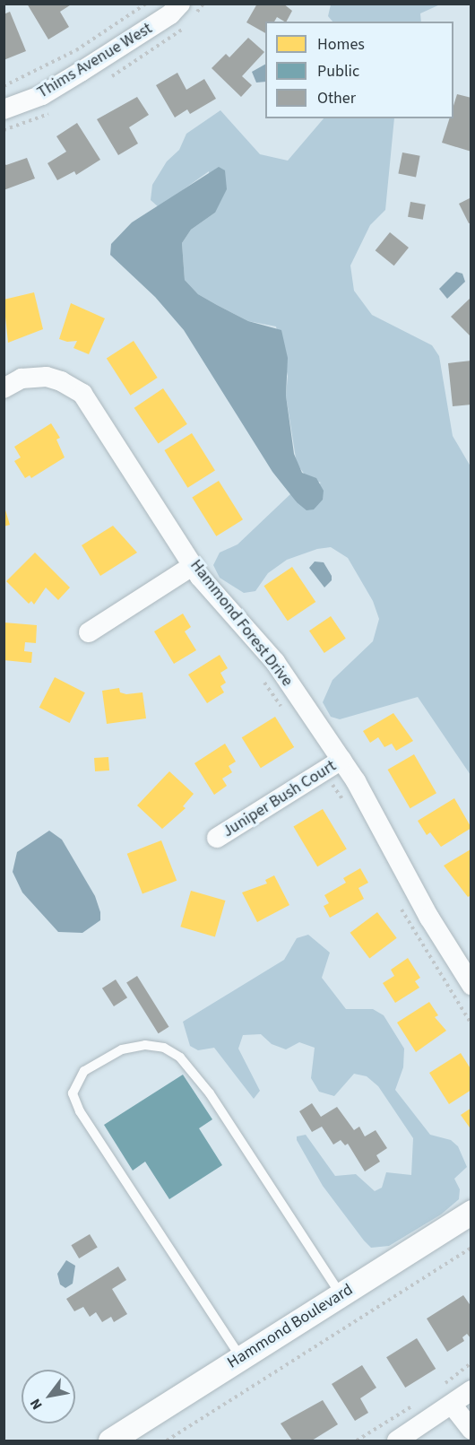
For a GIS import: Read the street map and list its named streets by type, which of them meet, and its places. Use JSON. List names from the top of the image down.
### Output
{
  "streets": {
    "street": [
      "Thims Avenue West",
      "Hammond Forest Drive",
      "Juniper Bush Court",
      "Hammond Boulevard"
    ]
  },
  "crossings": [
    ["Hammond Forest Drive", "Juniper Bush Court"]
  ],
  "legend": ["Homes", "Public", "Other"],
  "north": "bottom left"
}
